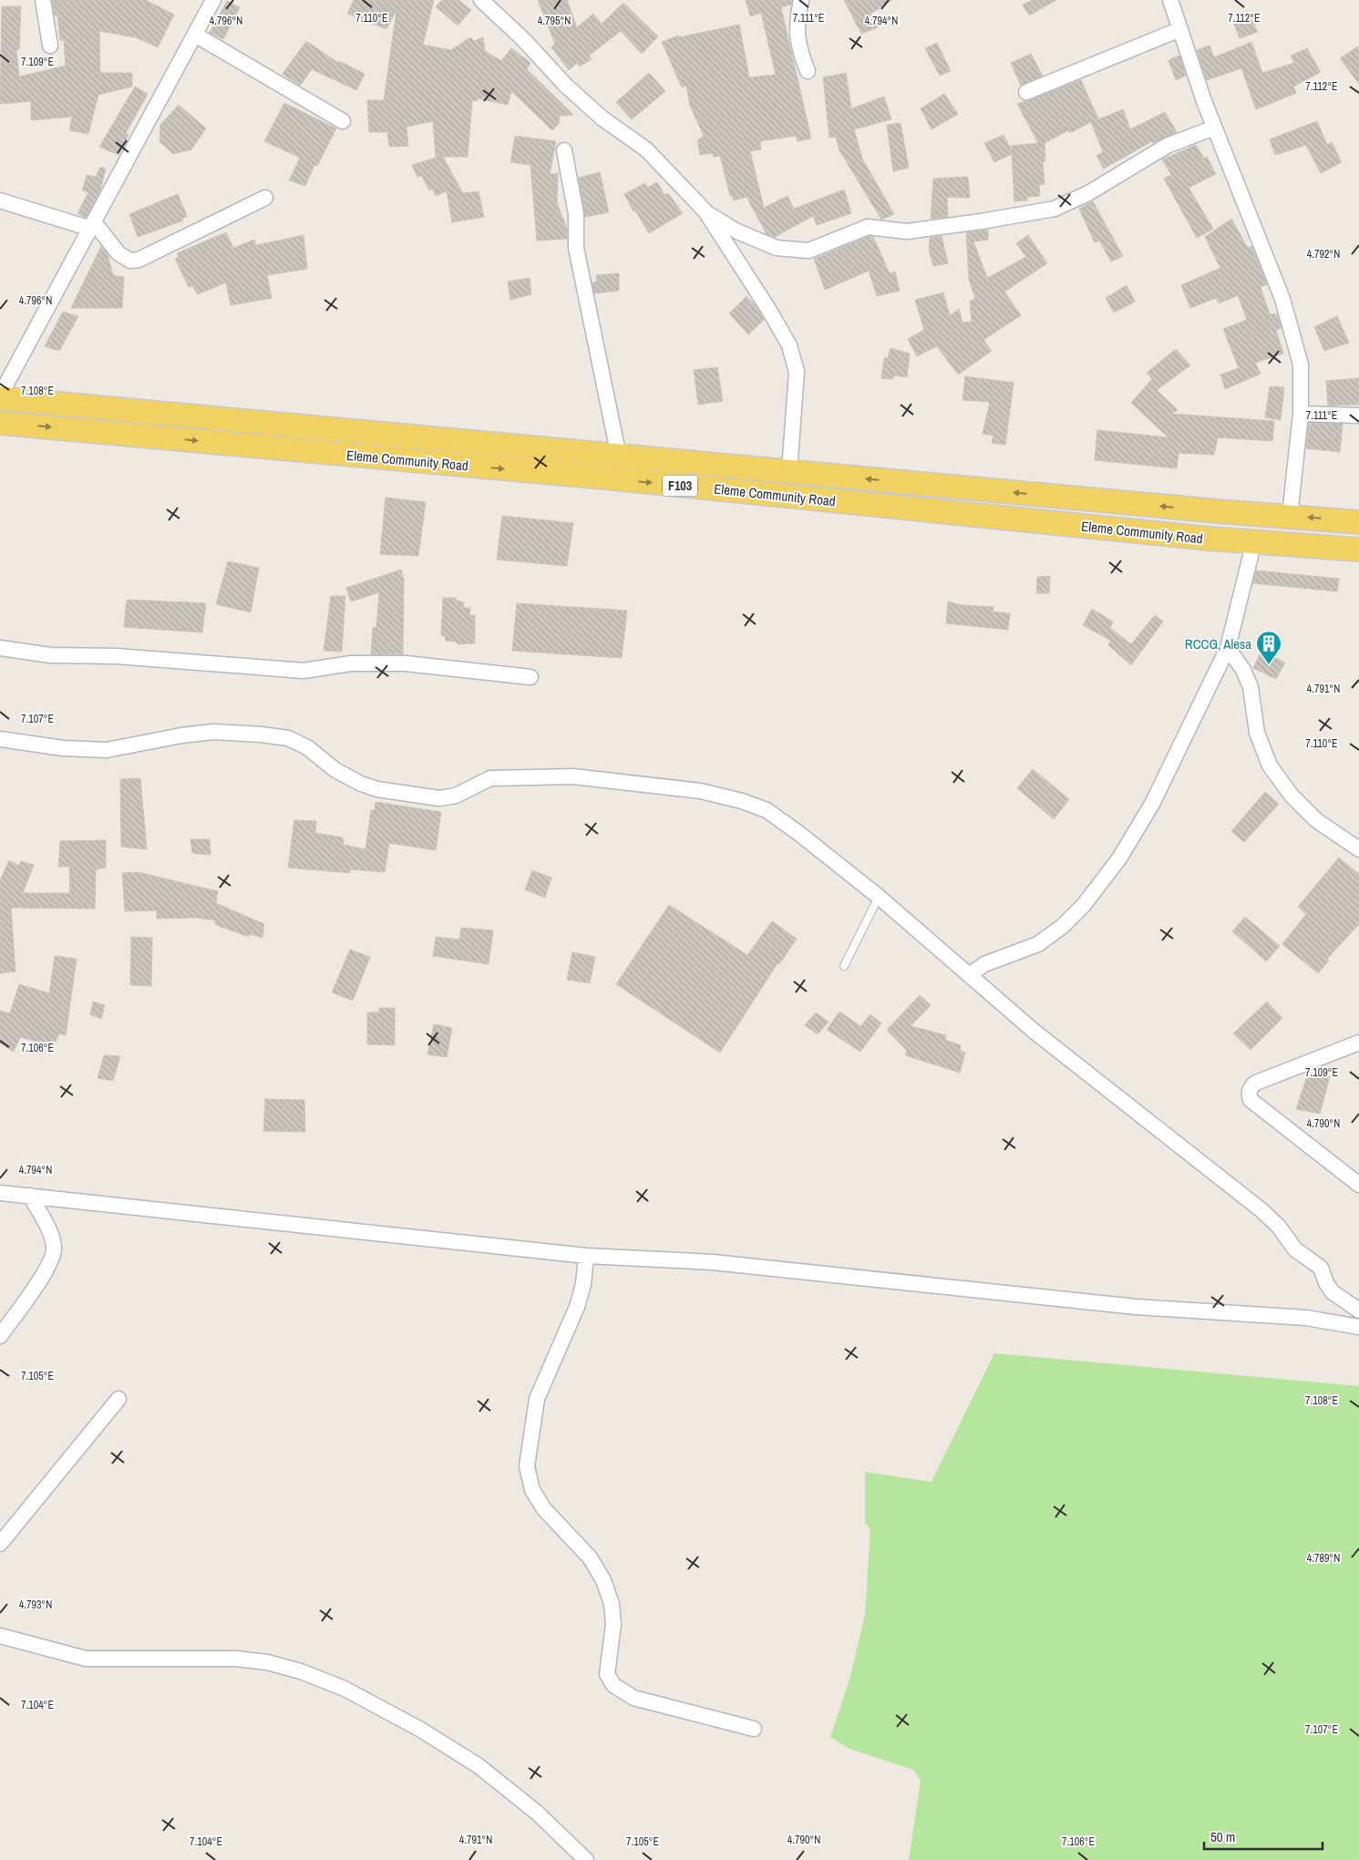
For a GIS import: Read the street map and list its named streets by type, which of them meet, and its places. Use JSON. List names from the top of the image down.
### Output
{
  "streets": {
    "main road": ["Eleme Community Road", "F103"]
  },
  "places": {
    "building": ["RCCG, Alesa"]
  },
  "scale_bar": "50 m",
  "coordinates": [
    "7.110°E",
    "7.111°E",
    "7.112°E",
    "4.796°N",
    "4.795°N",
    "4.794°N",
    "7.109°E",
    "4.792°N",
    "7.108°E",
    "4.791°N",
    "7.107°E",
    "7.106°E",
    "4.790°N",
    "7.105°E",
    "4.789°N",
    "4.793°N",
    "7.104°E"
  ]
}
